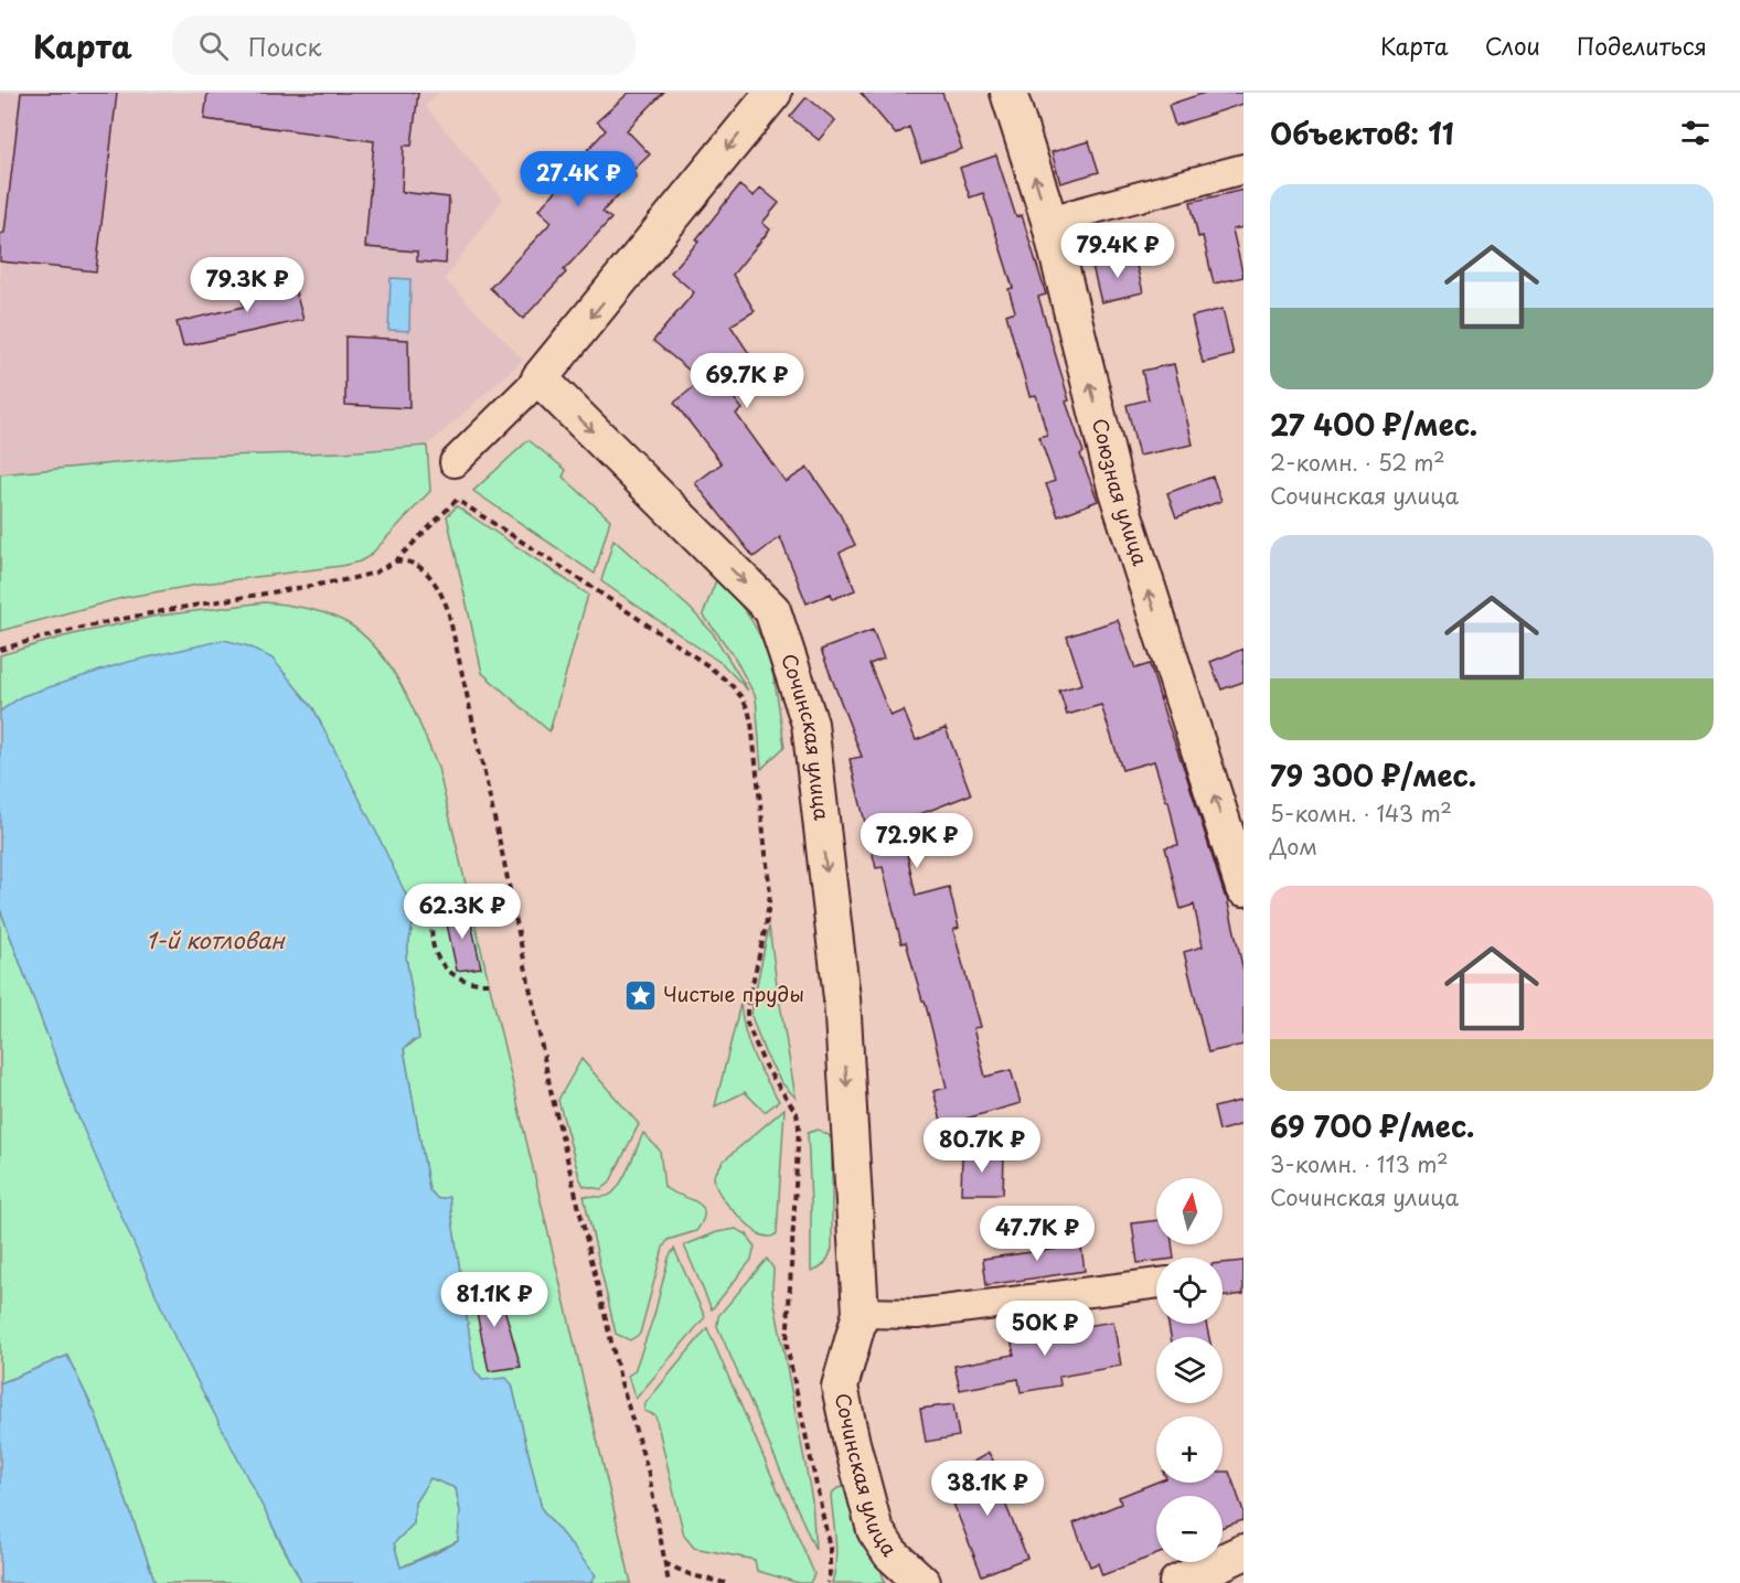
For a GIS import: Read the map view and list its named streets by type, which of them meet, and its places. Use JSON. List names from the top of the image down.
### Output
{
  "streets": {
    "street": ["Союзная улица", "Сочинская улица"]
  },
  "one_way": ["Союзная улица", "Сочинская улица"],
  "water": ["1-й котлован"],
  "places": {
    "place": ["Чистые пруды"]
  },
  "north": "top",
  "page": {
    "header": "Карта",
    "search": "Поиск",
    "nav": ["Карта", "Слои", "Поделиться"],
    "heading": "Объектов: 11",
    "price": [
      "27.4K ₽",
      "79.4K ₽",
      "79.3K ₽",
      "69.7K ₽",
      "72.9K ₽",
      "62.3K ₽",
      "80.7K ₽",
      "47.7K ₽",
      "81.1K ₽",
      "50K ₽",
      "38.1K ₽"
    ],
    "list": [
      {
        "name": "27 400 ₽/мес.",
        "note": "2-комн. · 52 m² · Сочинская улица"
      },
      {
        "name": "79 300 ₽/мес.",
        "note": "5-комн. · 143 m² · Дом"
      },
      {
        "name": "69 700 ₽/мес.",
        "note": "3-комн. · 113 m² · Сочинская улица"
      }
    ],
    "map_buttons": ["+", "−"]
  }
}
